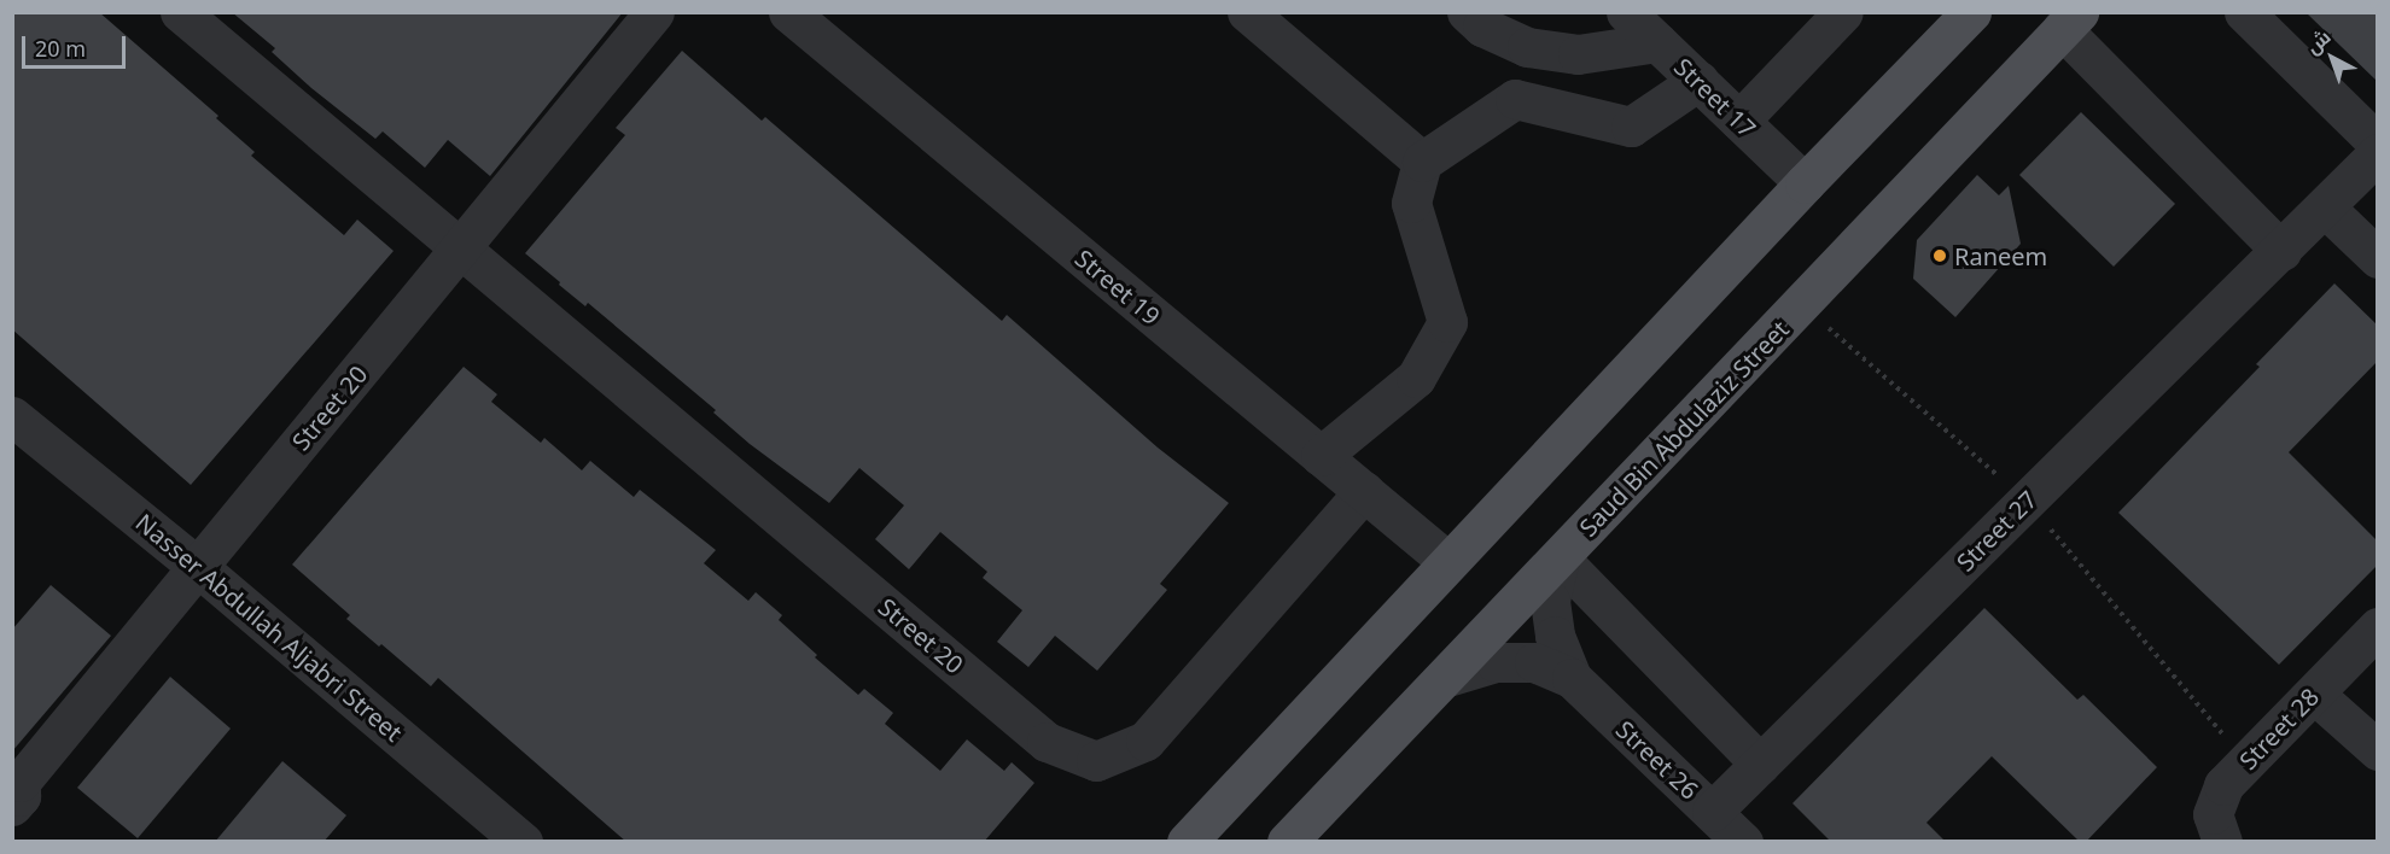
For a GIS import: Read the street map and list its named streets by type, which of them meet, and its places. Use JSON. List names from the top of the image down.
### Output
{
  "streets": {
    "main road": ["Saud Bin Abdulaziz Street"],
    "street": [
      "Street 17",
      "Street 19",
      "Street 20",
      "Street 27",
      "Nasser Abdullah Aljabri Street",
      "Street 28",
      "Street 26"
    ]
  },
  "crossings": [
    ["Street 19", "Street 20"],
    ["Street 20", "Nasser Abdullah Aljabri Street"],
    ["Saud Bin Abdulaziz Street", "Street 26"],
    ["Street 27", "Street 26"]
  ],
  "places": ["Raneem"],
  "scale_bar": "20 m",
  "north": "top left"
}
